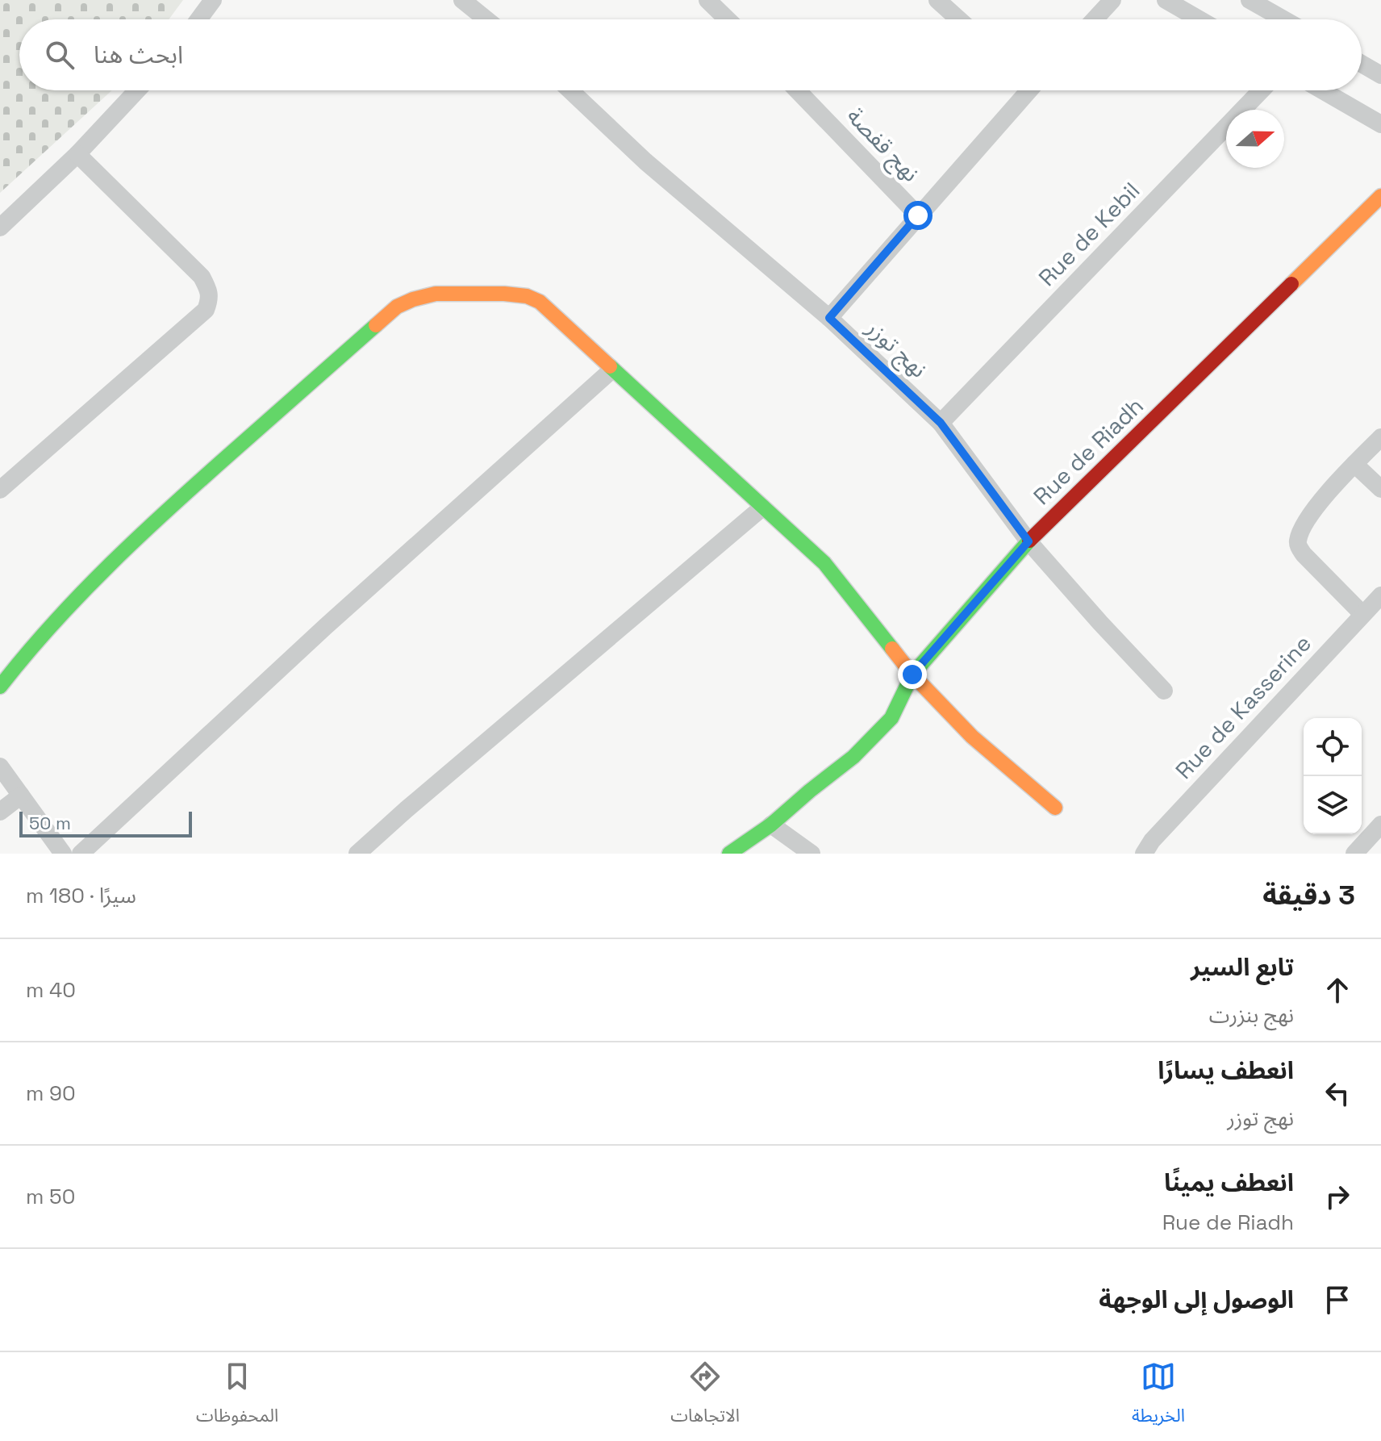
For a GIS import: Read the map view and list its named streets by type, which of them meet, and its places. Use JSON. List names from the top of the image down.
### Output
{
  "streets": {
    "street": [
      "نهج قفصة",
      "Rue de Kebil",
      "نهج توزر",
      "Rue de Riadh",
      "Rue de Kasserine"
    ]
  },
  "crossings": [
    ["Rue de Kebil", "نهج توزر"],
    ["نهج توزر", "Rue de Riadh"]
  ],
  "scale_bar": "50 m",
  "north": "right",
  "page": {
    "search": "ابحث هنا",
    "scale": "50 m",
    "heading": ["3 دقيقة", "سيرًا · 180 m"],
    "list": [
      ["تابع السير", "نهج بنزرت", "40 m"],
      ["انعطف يسارًا", "نهج توزر", "90 m"],
      ["انعطف يمينًا", "Rue de Riadh", "50 m"],
      "الوصول إلى الوجهة"
    ],
    "nav": ["الخريطة", "الاتجاهات", "المحفوظات"]
  }
}
